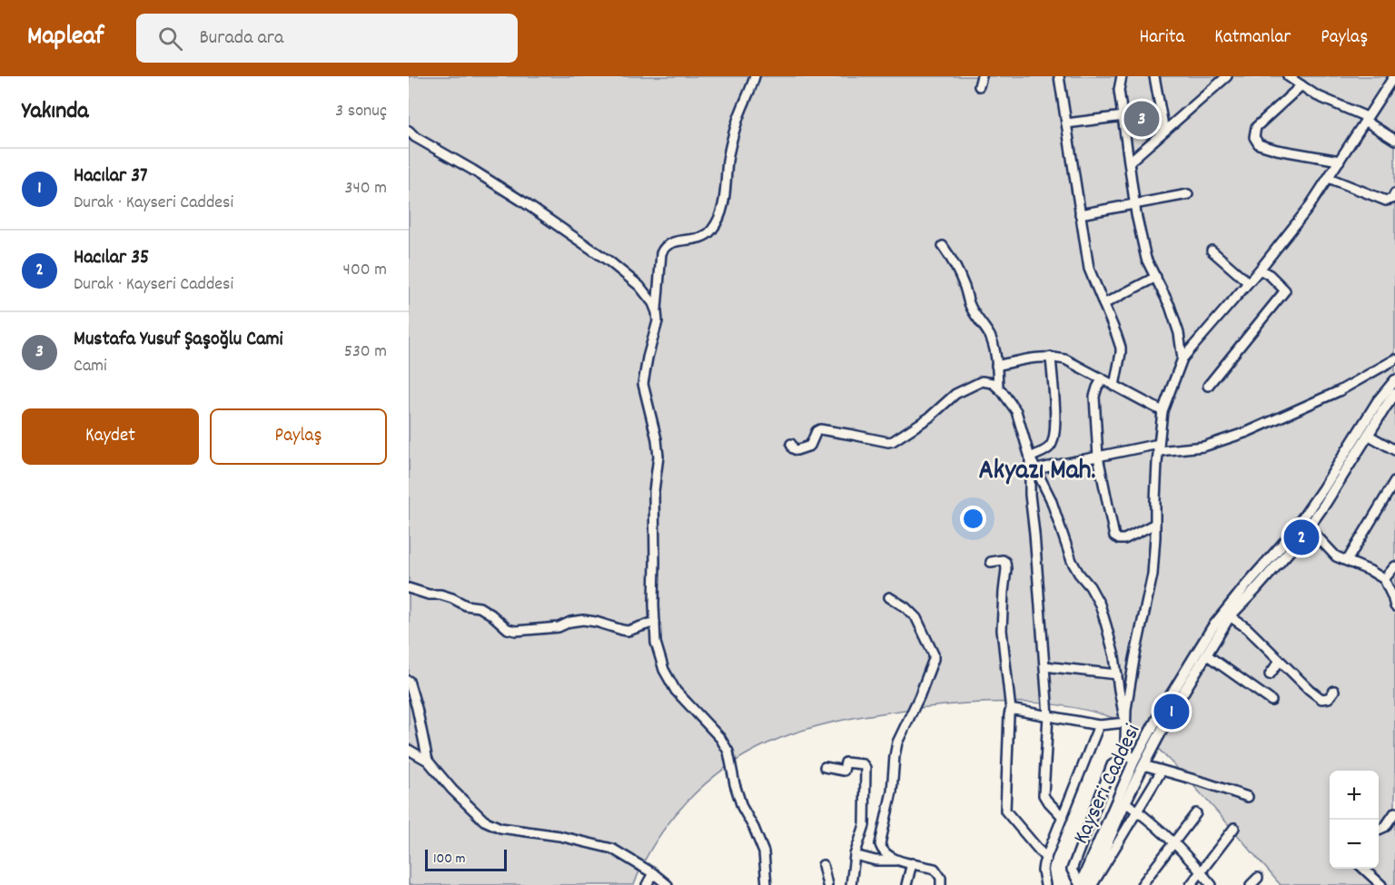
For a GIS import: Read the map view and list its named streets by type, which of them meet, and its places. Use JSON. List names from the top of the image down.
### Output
{
  "streets": {
    "main road": ["Kayseri Caddesi"]
  },
  "districts": ["Akyazı Mah."],
  "scale_bar": "100 m",
  "page": {
    "header": "Mapleaf",
    "search": "Burada ara",
    "nav": ["Harita", "Katmanlar", "Paylaş"],
    "heading": ["Yakında", "3 sonuç"],
    "pins": ["3", "2", "1"],
    "list": [
      {
        "mark": "1",
        "name": "Hacılar 37",
        "note": "Durak · Kayseri Caddesi",
        "value": "340 m"
      },
      {
        "mark": "2",
        "name": "Hacılar 35",
        "note": "Durak · Kayseri Caddesi",
        "value": "400 m"
      },
      {
        "mark": "3",
        "name": "Mustafa Yusuf Şaşoğlu Cami",
        "note": "Cami",
        "value": "530 m"
      }
    ],
    "buttons": ["Kaydet", "Paylaş"],
    "map_buttons": ["+", "−"],
    "scale": "100 m"
  }
}
